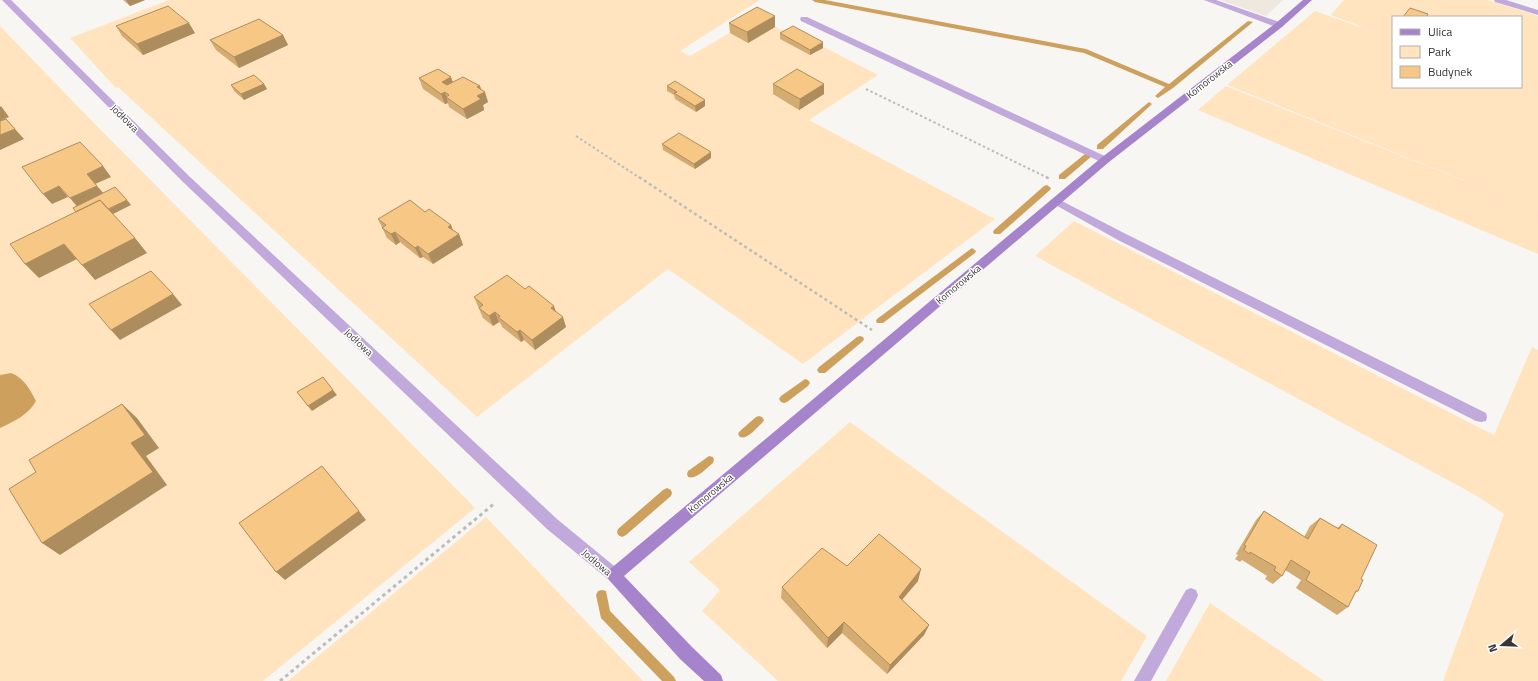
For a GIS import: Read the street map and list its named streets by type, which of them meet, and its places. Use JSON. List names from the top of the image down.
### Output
{
  "streets": {
    "street": ["Komorowska", "Jodłowa"]
  },
  "crossings": [
    ["Komorowska", "Jodłowa"]
  ],
  "legend": ["Ulica", "Park", "Budynek"],
  "north": "left"
}
